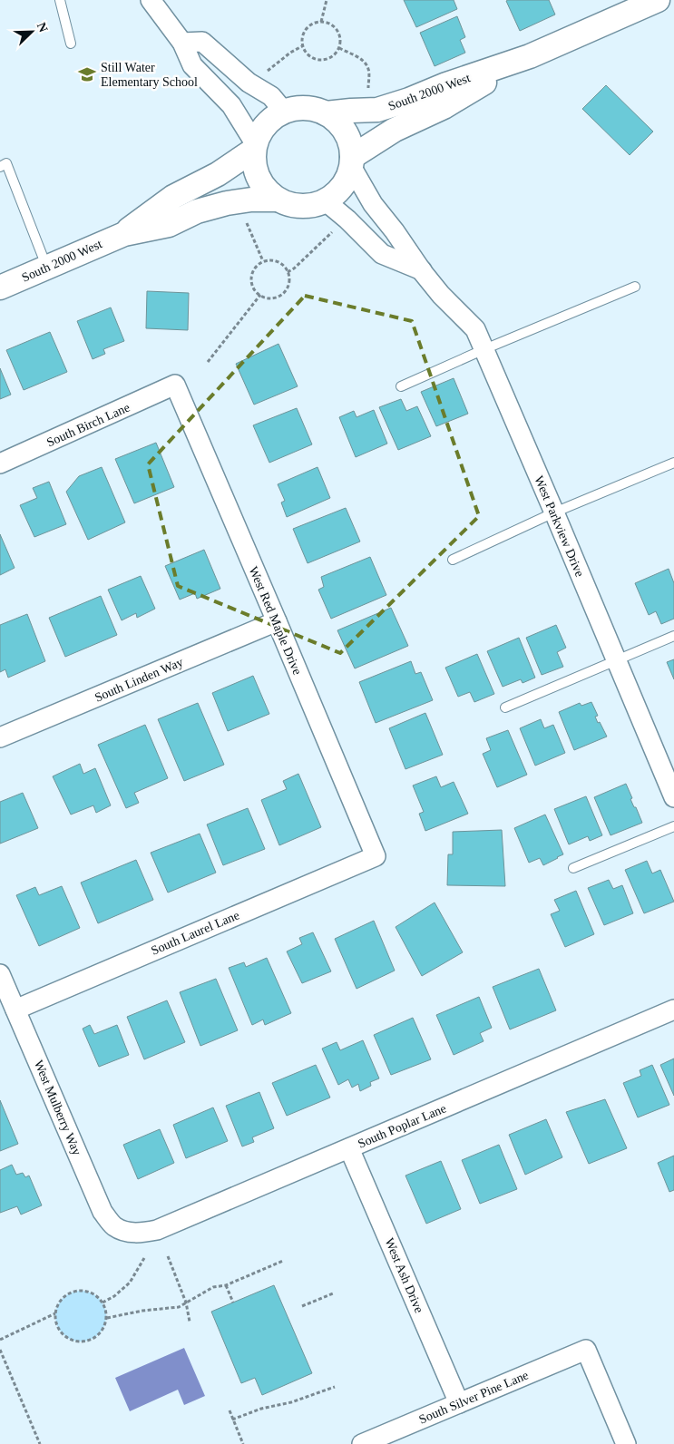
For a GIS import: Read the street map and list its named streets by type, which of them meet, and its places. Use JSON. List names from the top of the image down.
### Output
{
  "streets": {
    "street": [
      "South 2000 West",
      "South Birch Lane",
      "West Parkview Drive",
      "West Red Maple Drive",
      "South Linden Way",
      "South Laurel Lane",
      "West Mulberry Way",
      "South Poplar Lane",
      "West Ash Drive",
      "South Silver Pine Lane"
    ]
  },
  "crossings": [
    ["South 2000 West", "West Parkview Drive"],
    ["South Birch Lane", "West Red Maple Drive"],
    ["West Red Maple Drive", "South Linden Way"],
    ["West Red Maple Drive", "South Laurel Lane"],
    ["South Laurel Lane", "West Mulberry Way"],
    ["West Mulberry Way", "South Poplar Lane"],
    ["South Poplar Lane", "West Ash Drive"],
    ["West Ash Drive", "South Silver Pine Lane"]
  ],
  "places": {
    "school or university": ["Still Water Elementary School"]
  },
  "north": "top right"
}
